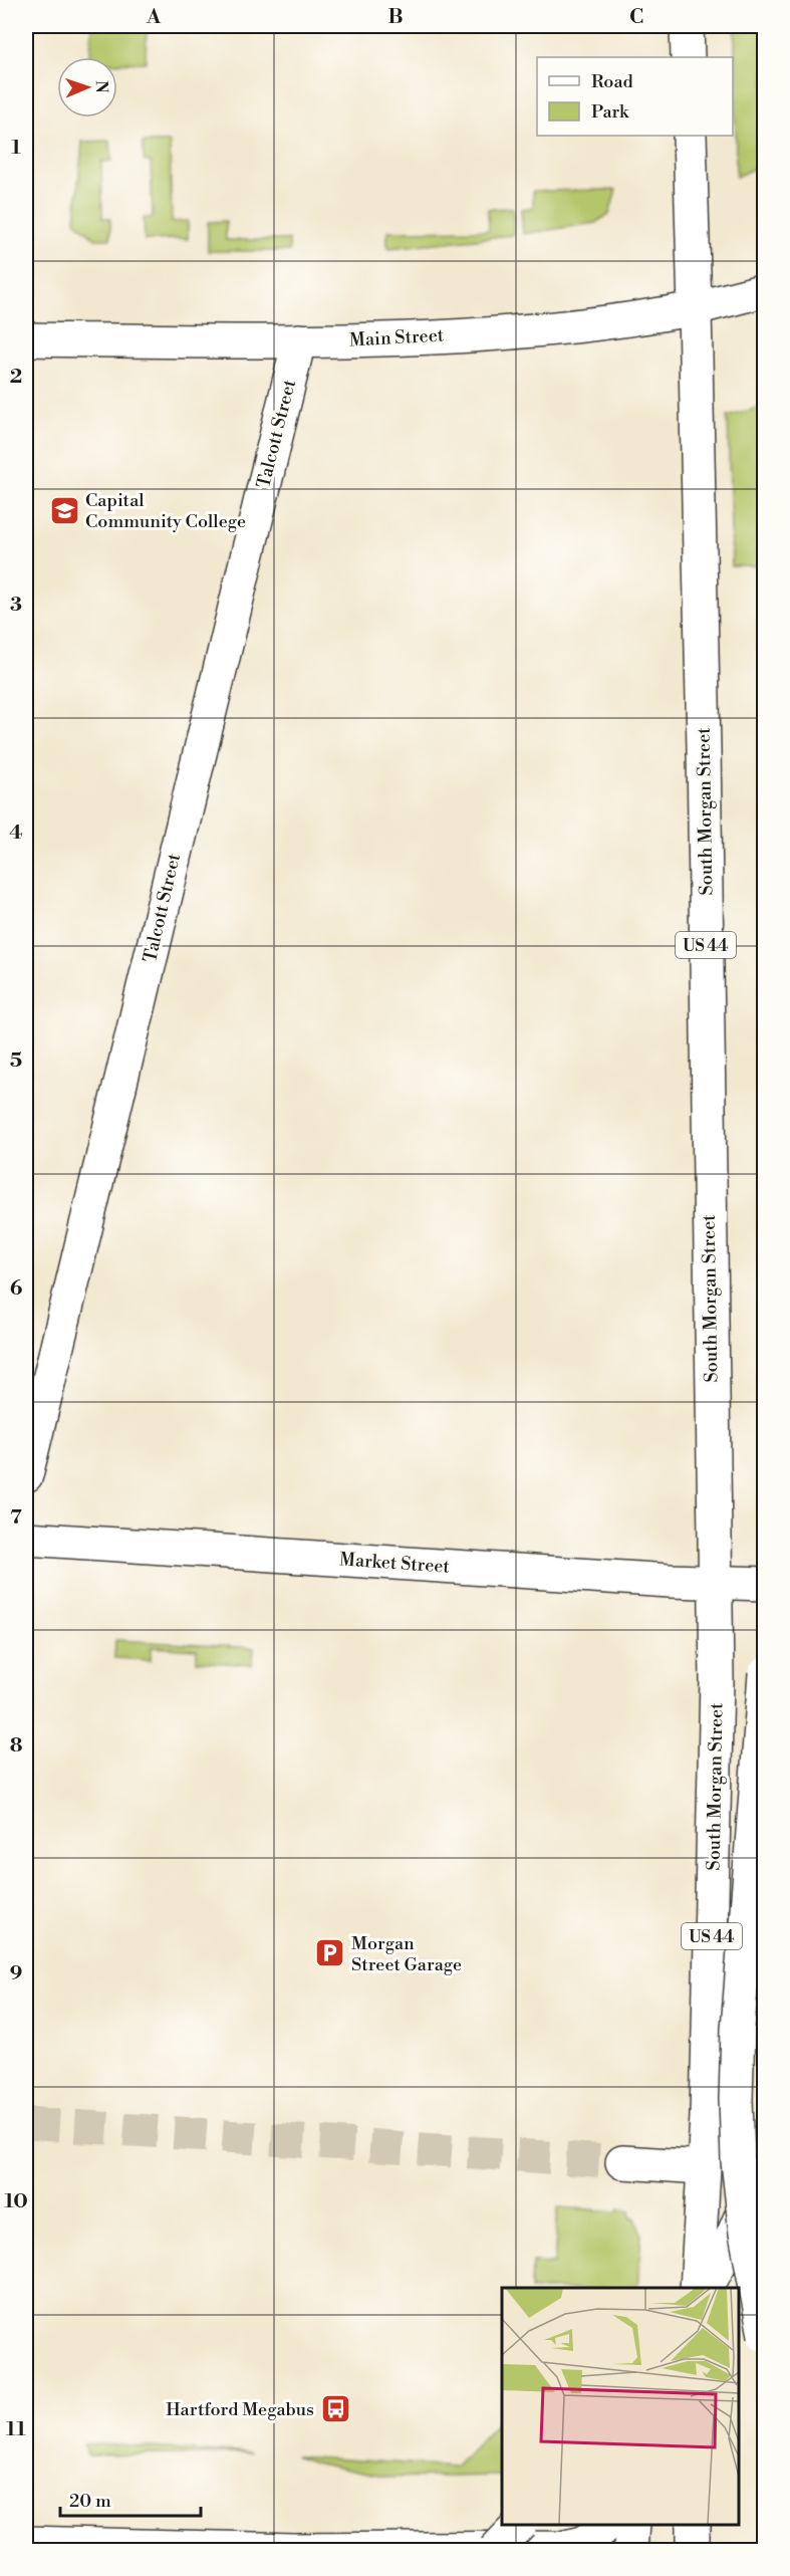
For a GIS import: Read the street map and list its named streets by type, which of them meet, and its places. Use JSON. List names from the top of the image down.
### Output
{
  "streets": {
    "main road": [
      "Main Street",
      "Talcott Street",
      "South Morgan Street",
      "US 44",
      "Market Street"
    ]
  },
  "crossings": [
    ["Main Street", "Talcott Street"],
    ["Main Street", "South Morgan Street"],
    ["South Morgan Street", "Market Street"]
  ],
  "places": {
    "school or university": ["Capital Community College"],
    "parking": ["Morgan Street Garage"],
    "bus stop": ["Hartford Megabus"]
  },
  "legend": ["Road", "Park"],
  "scale_bar": "20 m",
  "north": "right",
  "grid": {
    "columns": ["A", "B", "C"],
    "rows": [
      "1",
      "2",
      "3",
      "4",
      "5",
      "6",
      "7",
      "8",
      "9",
      "10",
      "11"
    ]
  }
}
